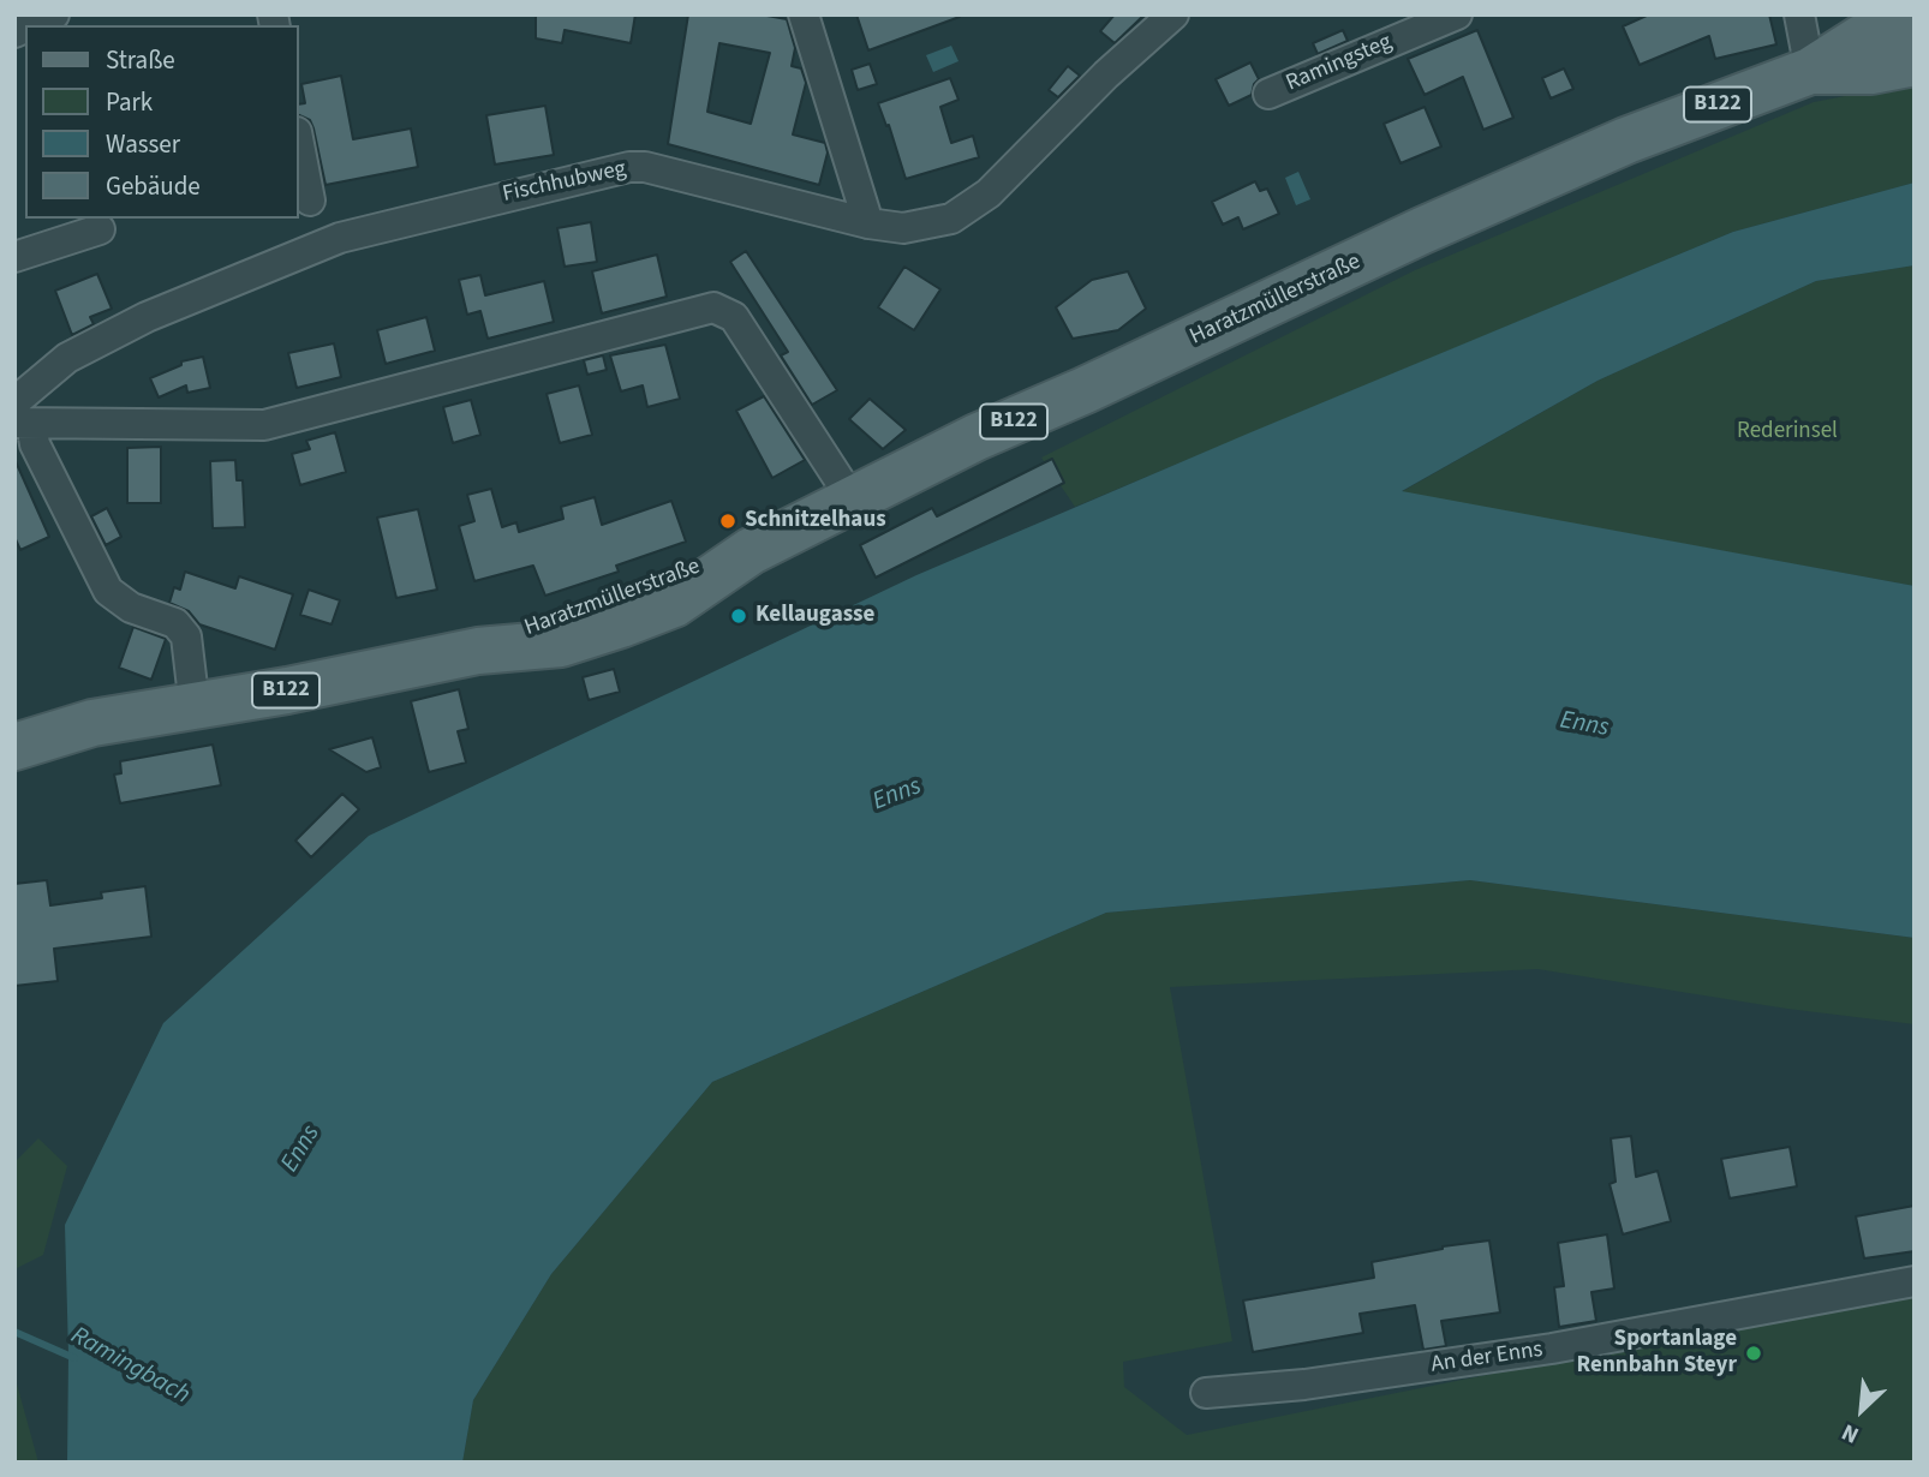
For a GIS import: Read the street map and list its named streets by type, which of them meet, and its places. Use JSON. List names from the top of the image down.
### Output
{
  "streets": {
    "main road": ["B122", "Haratzmüllerstraße"],
    "street": ["Ramingsteg", "Fischhubweg", "An der Enns"]
  },
  "water": ["Enns", "Ramingbach"],
  "parks": ["Rederinsel"],
  "places": ["Schnitzelhaus", "Kellaugasse", "Sportanlage Rennbahn Steyr"],
  "legend": [
    "Straße",
    "Park",
    "Wasser",
    "Gebäude"
  ],
  "north": "bottom left"
}
